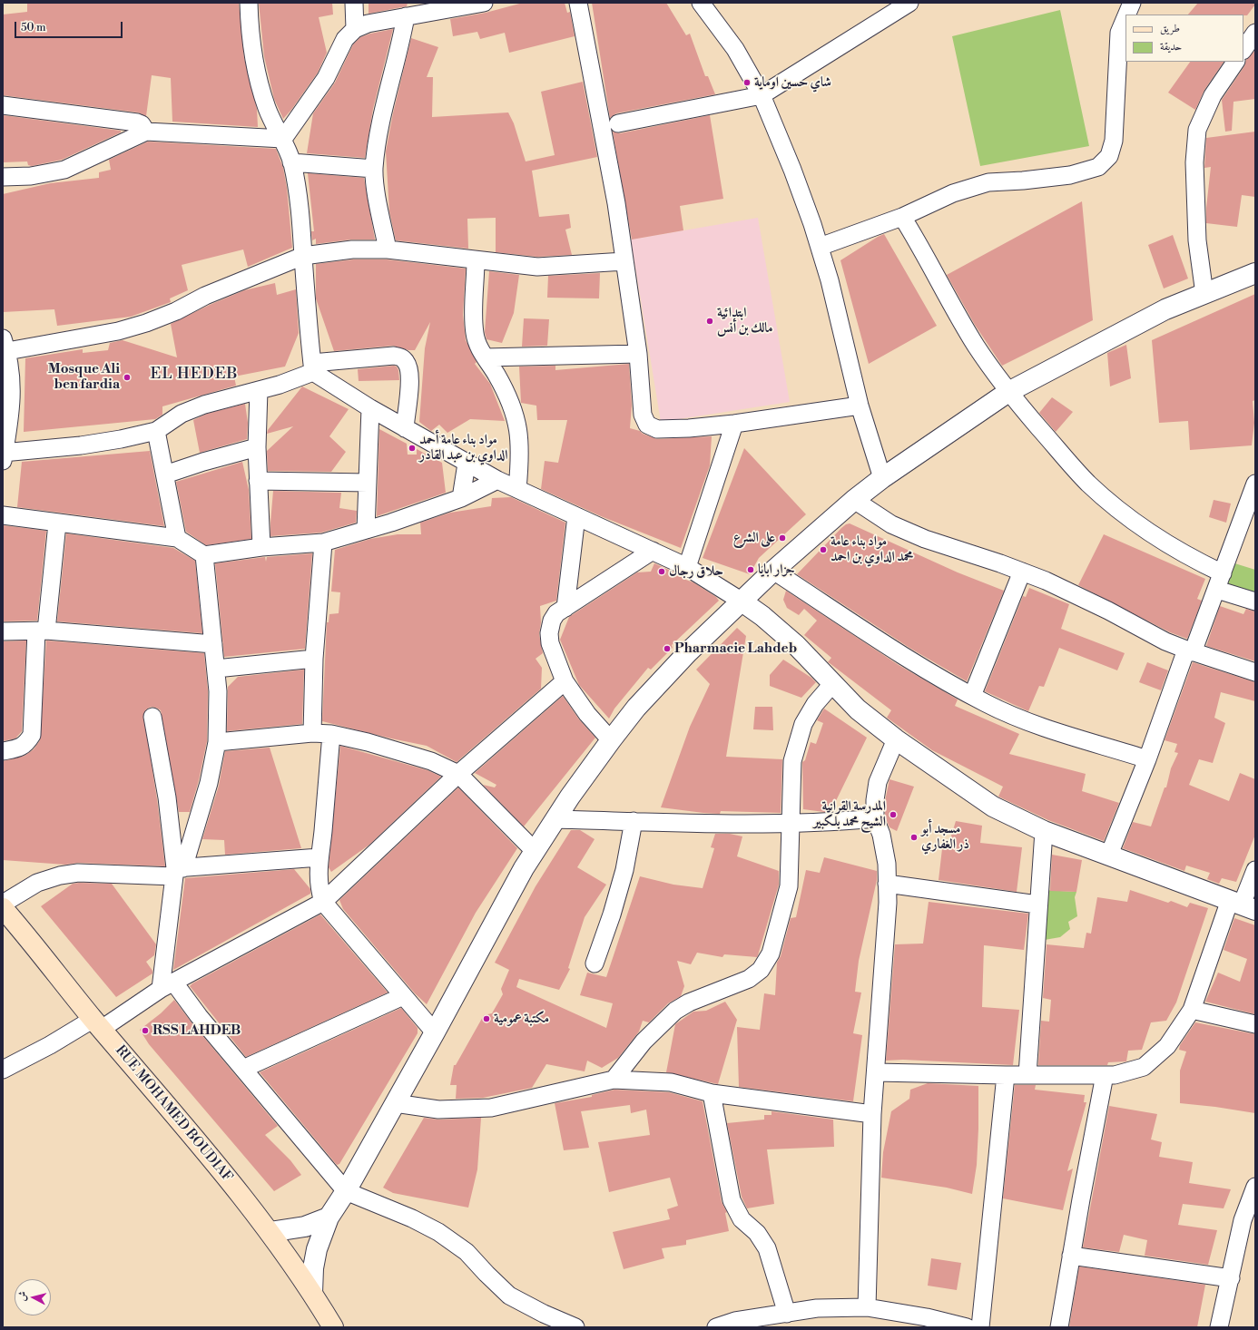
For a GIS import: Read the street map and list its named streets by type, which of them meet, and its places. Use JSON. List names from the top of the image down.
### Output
{
  "streets": {
    "main road": ["RUE MOHAMED BOUDIAF"]
  },
  "districts": ["EL HEDEB"],
  "places": [
    "شاي حسين اوماية",
    "ابتدائية مالك بن أنس",
    "Mosque Ali ben fardia",
    "مواد بناء عامة أحمد الداوي بن عبد القادر",
    "على الشرع",
    "مواد بناء عامة محمد الداوي بن احمد",
    "جزار ابايا",
    "حلاق رجال",
    "Pharmacie Lahdeb",
    "المدرسة القرانية الشيح محمد بلكبير",
    "مسجد أبو ذر الغفاري",
    "مكتبة عمومية",
    "RSS LAHDEB"
  ],
  "legend": ["طريق", "حديقة"],
  "scale_bar": "50 m",
  "north": "left"
}
